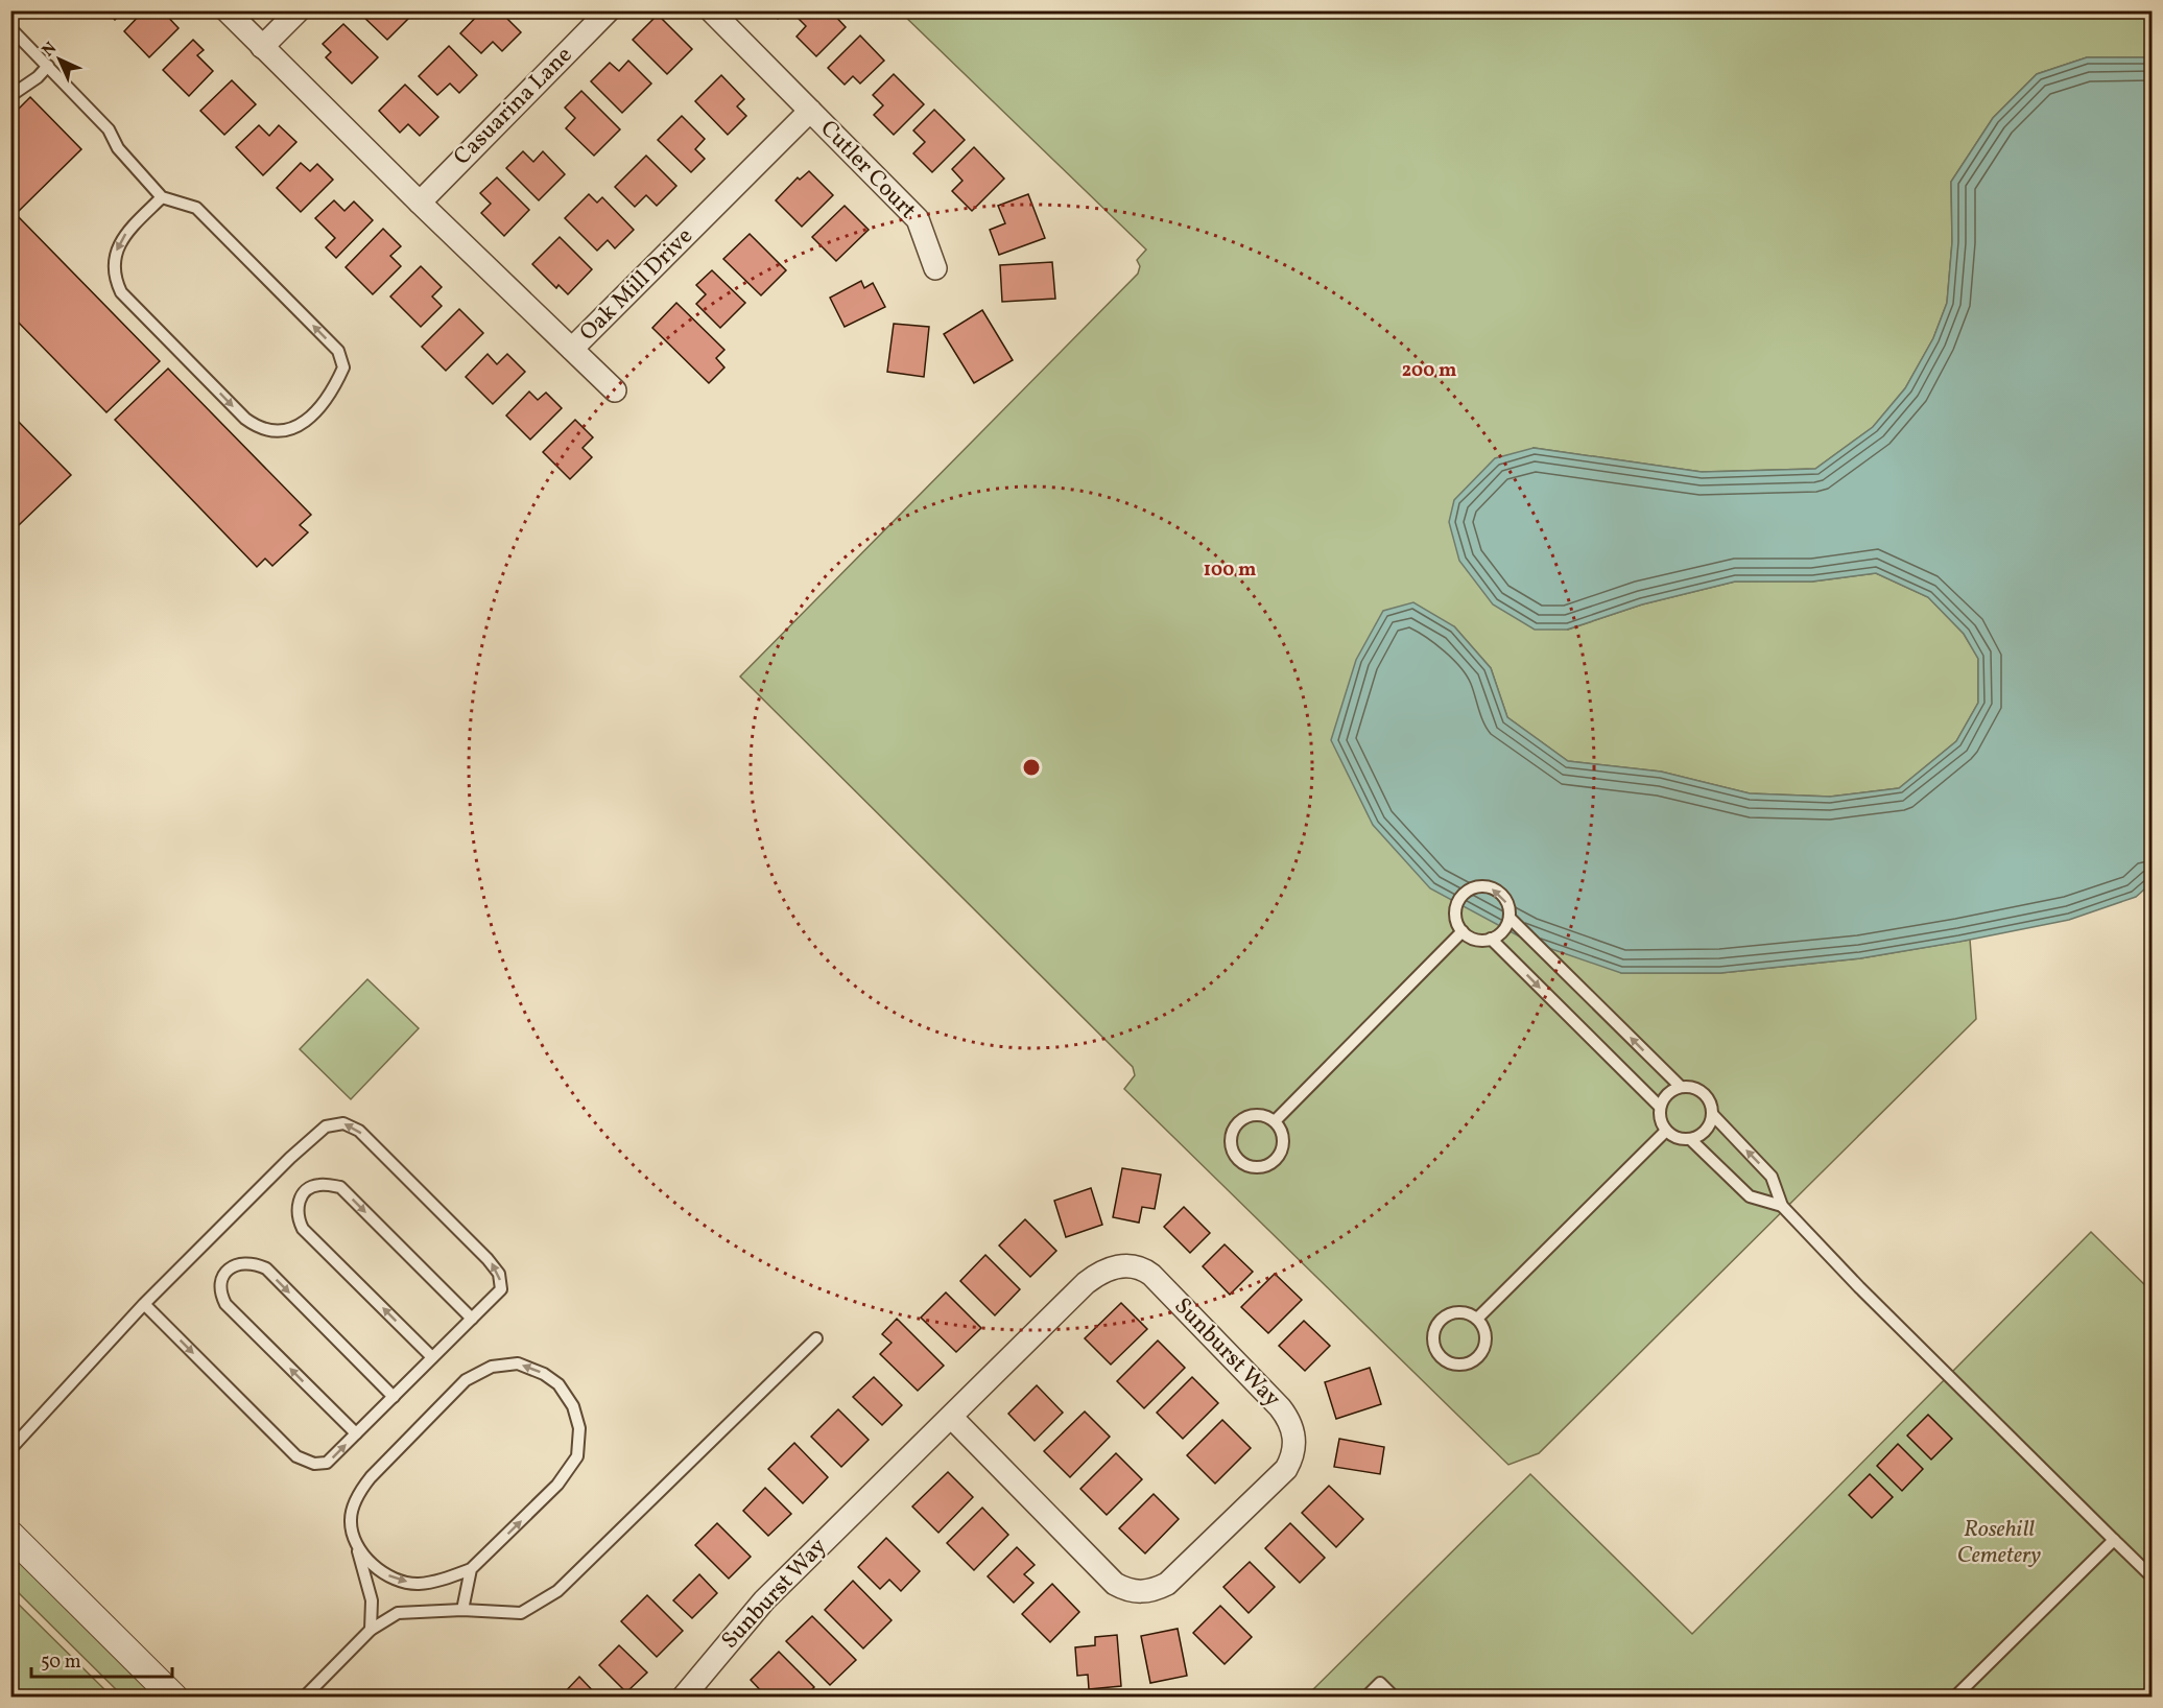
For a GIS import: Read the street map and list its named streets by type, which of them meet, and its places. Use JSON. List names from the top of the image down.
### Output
{
  "streets": {
    "street": [
      "Casuarina Lane",
      "Cutler Court",
      "Oak Mill Drive",
      "Sunburst Way"
    ]
  },
  "crossings": [
    ["Casuarina Lane", "Oak Mill Drive"],
    ["Cutler Court", "Oak Mill Drive"]
  ],
  "parks": ["Rosehill Cemetery"],
  "scale_bar": "50 m",
  "north": "top left",
  "rings": ["200 m", "100 m"]
}
